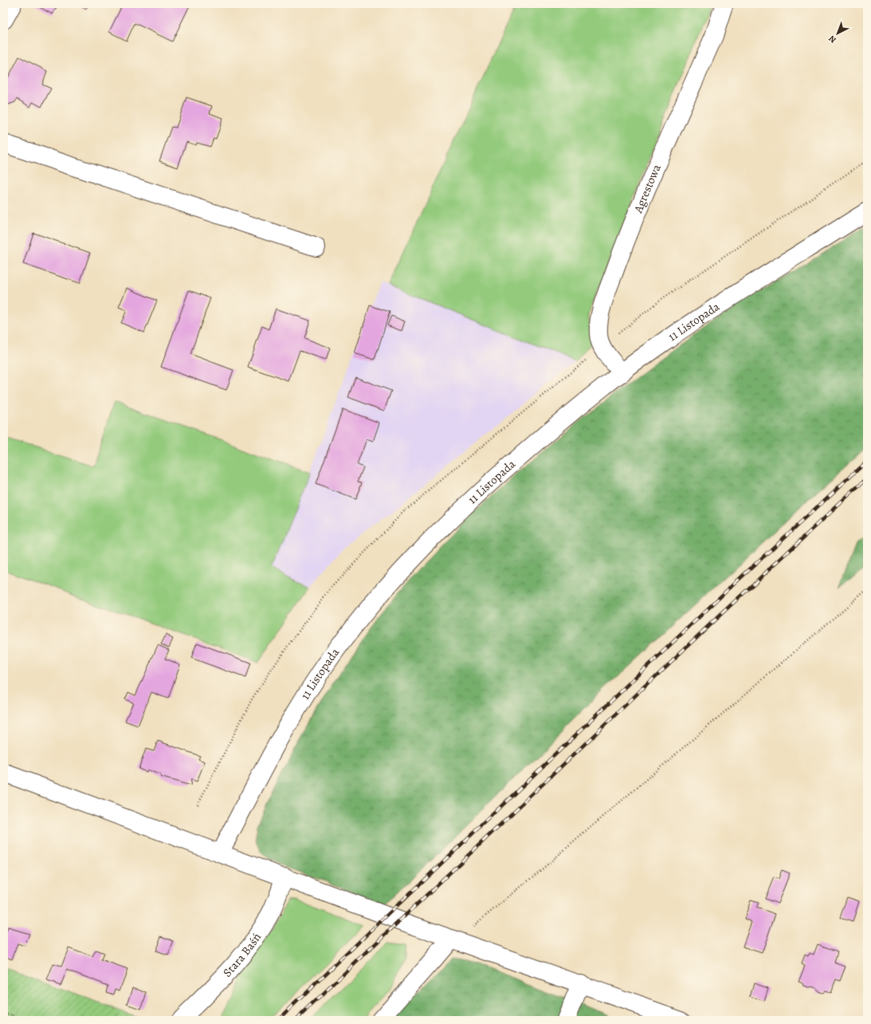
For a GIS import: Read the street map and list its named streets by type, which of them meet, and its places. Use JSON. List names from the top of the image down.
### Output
{
  "streets": {
    "street": ["Agrestowa", "11 Listopada", "Stara Baśń"]
  },
  "crossings": [
    ["Agrestowa", "11 Listopada"]
  ],
  "north": "bottom left"
}
